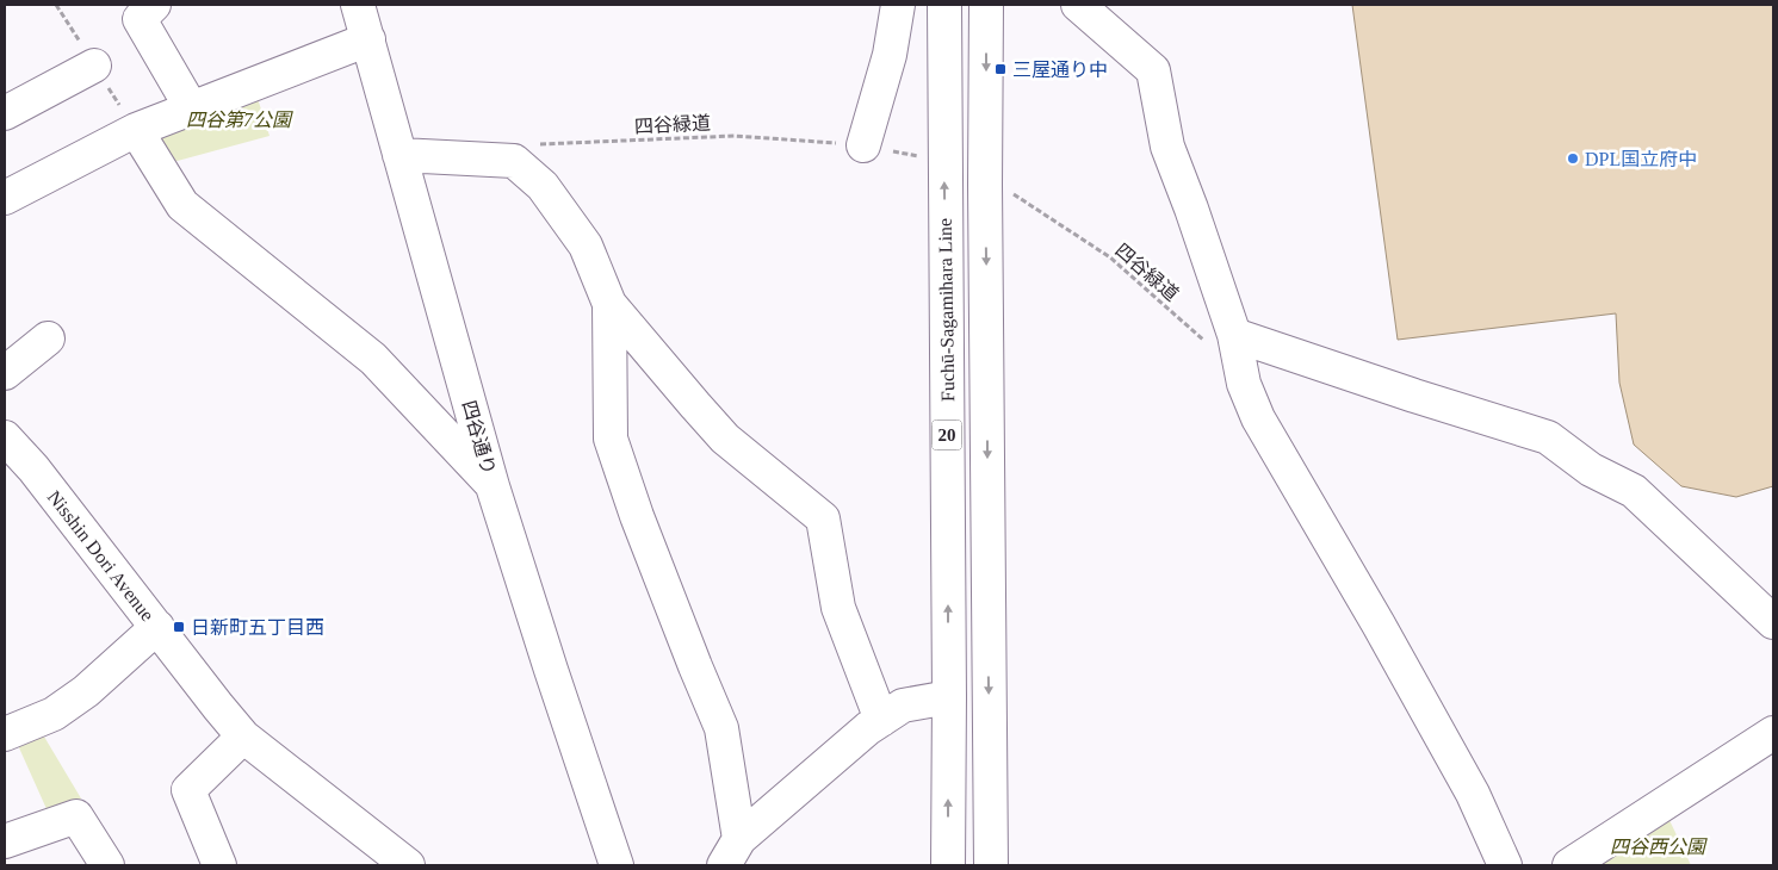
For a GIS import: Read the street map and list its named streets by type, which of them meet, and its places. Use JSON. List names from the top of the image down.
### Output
{
  "streets": {
    "street": [
      "Fuchū-Sagamihara Line",
      "20",
      "四谷通り",
      "Nisshin Dori Avenue"
    ],
    "path": ["四谷緑道"]
  },
  "crossings": [
    ["四谷緑道", "Fuchū-Sagamihara Line"]
  ],
  "parks": ["四谷第7公園", "四谷西公園"],
  "places": {
    "transit": ["三屋通り中", "日新町五丁目西"],
    "other": ["DPL国立府中"]
  }
}
